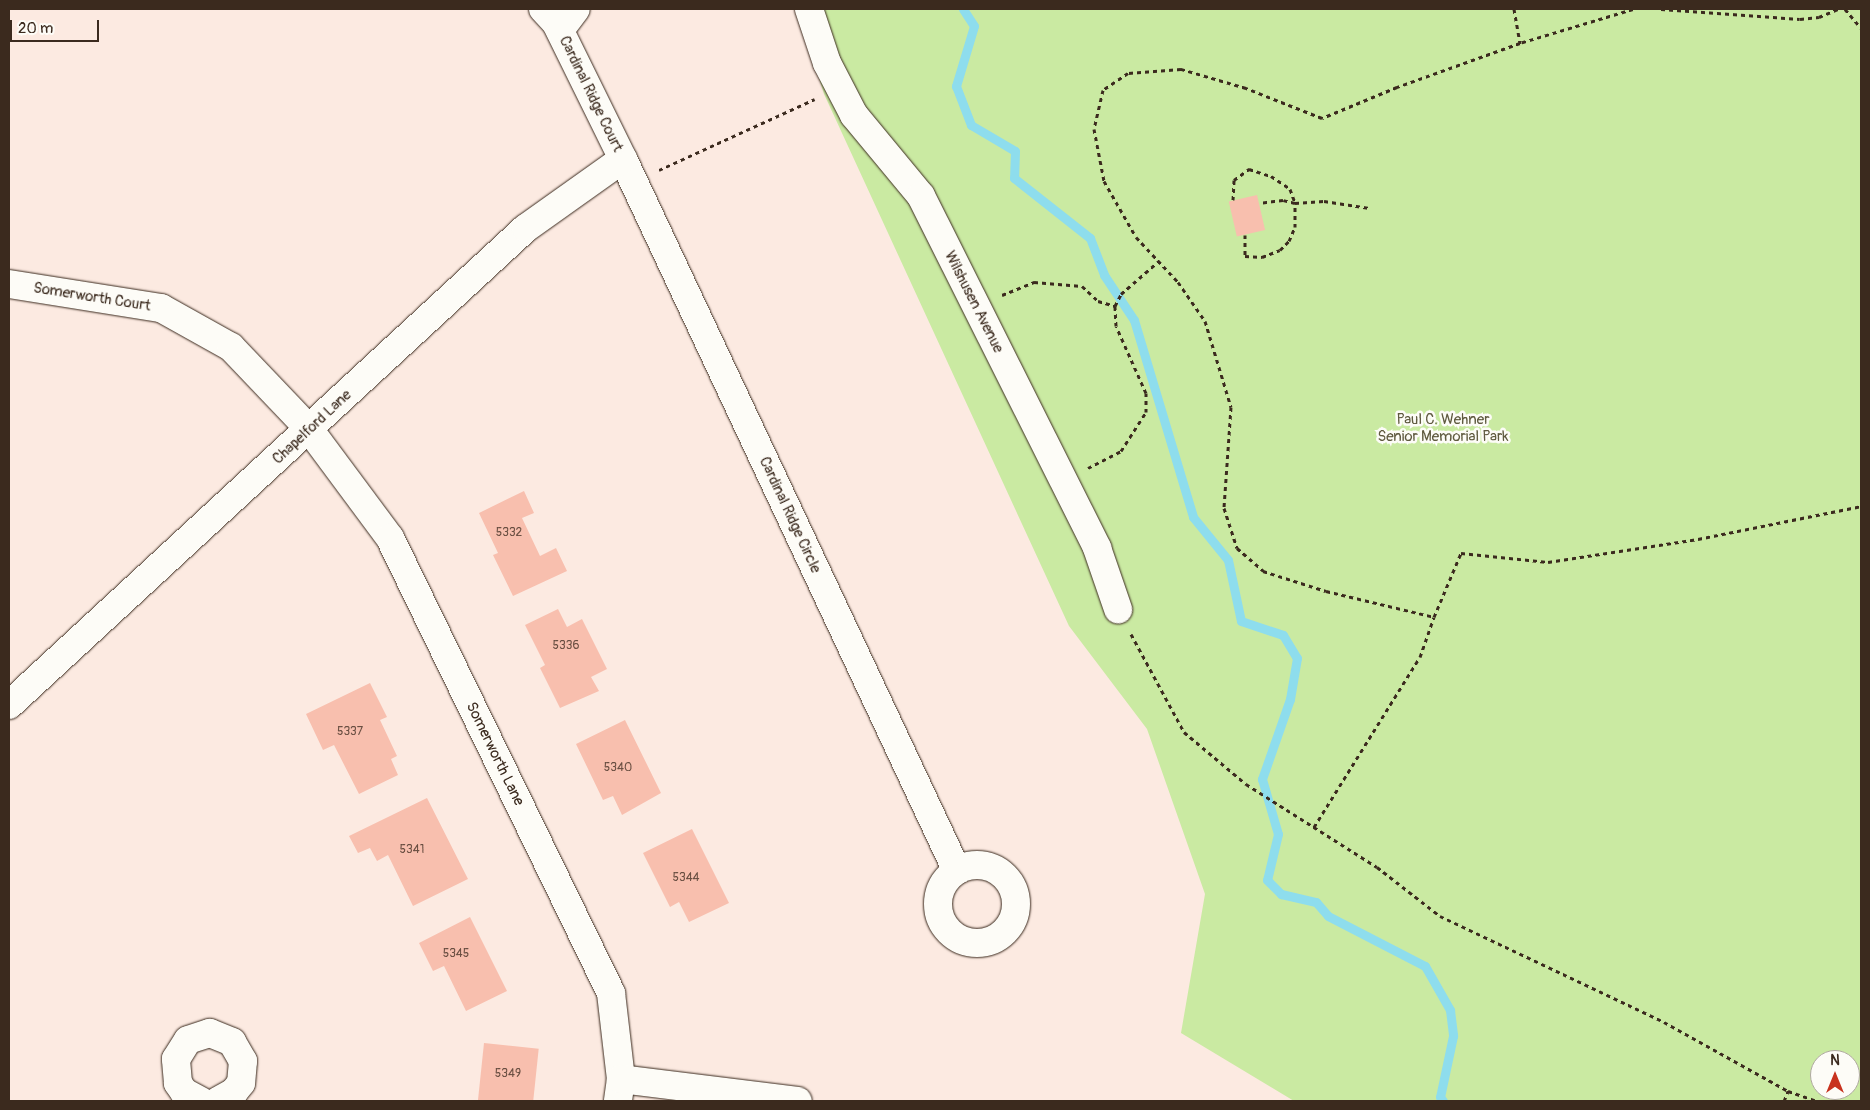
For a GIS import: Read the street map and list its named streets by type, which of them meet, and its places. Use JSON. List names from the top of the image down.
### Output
{
  "streets": {
    "street": [
      "Cardinal Ridge Court",
      "Somerworth Court",
      "Wilshusen Avenue",
      "Chapelford Lane",
      "Cardinal Ridge Circle",
      "Somerworth Lane"
    ]
  },
  "crossings": [
    ["Cardinal Ridge Court", "Chapelford Lane"],
    ["Cardinal Ridge Court", "Cardinal Ridge Circle"],
    ["Somerworth Court", "Chapelford Lane"],
    ["Somerworth Court", "Somerworth Lane"],
    ["Chapelford Lane", "Cardinal Ridge Circle"],
    ["Chapelford Lane", "Somerworth Lane"]
  ],
  "parks": ["Paul C. Wehner Senior Memorial Park"],
  "house_numbers": [
    "5332",
    "5336",
    "5337",
    "5340",
    "5341",
    "5344",
    "5345",
    "5349"
  ],
  "scale_bar": "20 m",
  "north": "top"
}
